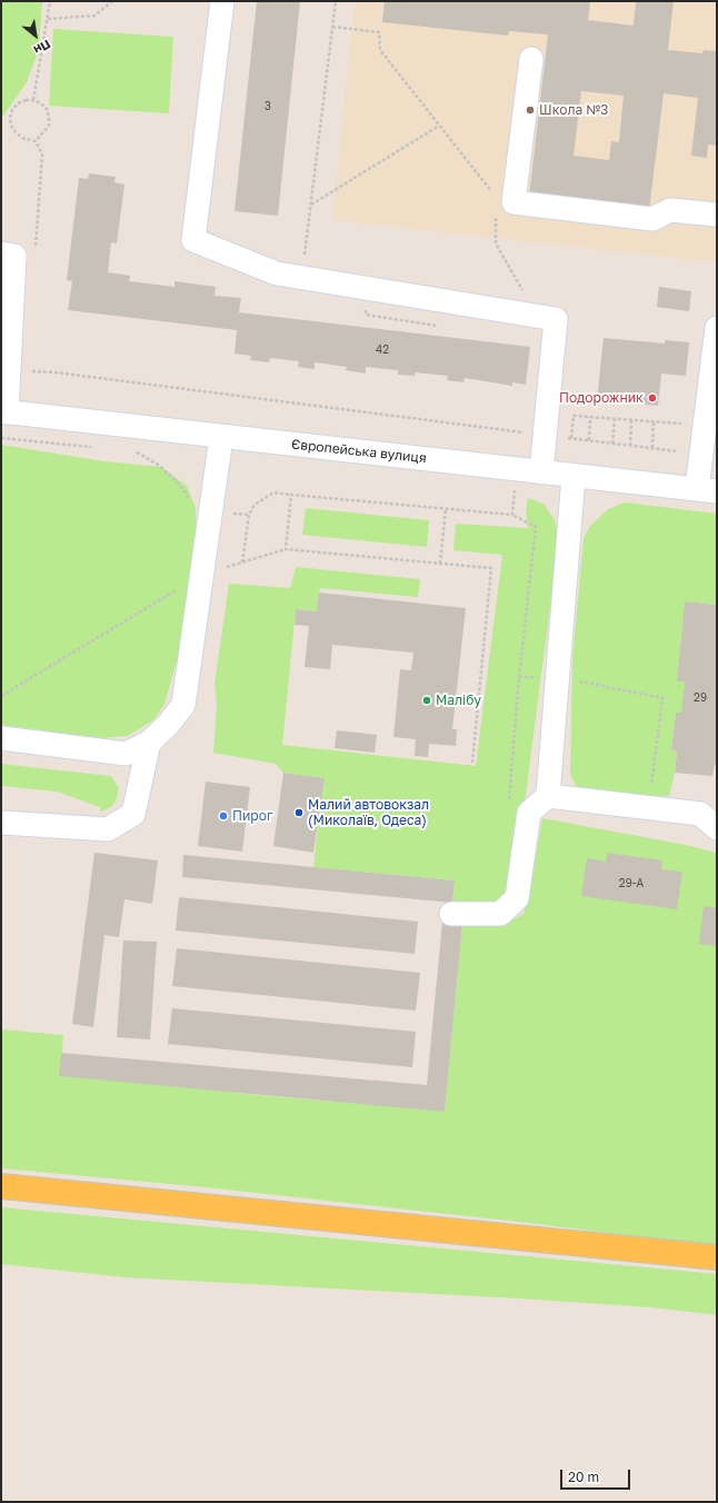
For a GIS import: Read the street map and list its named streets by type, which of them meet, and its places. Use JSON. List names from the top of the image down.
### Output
{
  "streets": {
    "street": ["Європейська вулиця"]
  },
  "places": [
    "Школа №3",
    "Подорожник",
    "Малібу",
    "Малий автовокзал (Миколаїв, Одеса)",
    "Пирог"
  ],
  "house_numbers": [
    "3",
    "42",
    "29",
    "29-А"
  ],
  "scale_bar": "20 m",
  "north": "bottom right"
}
